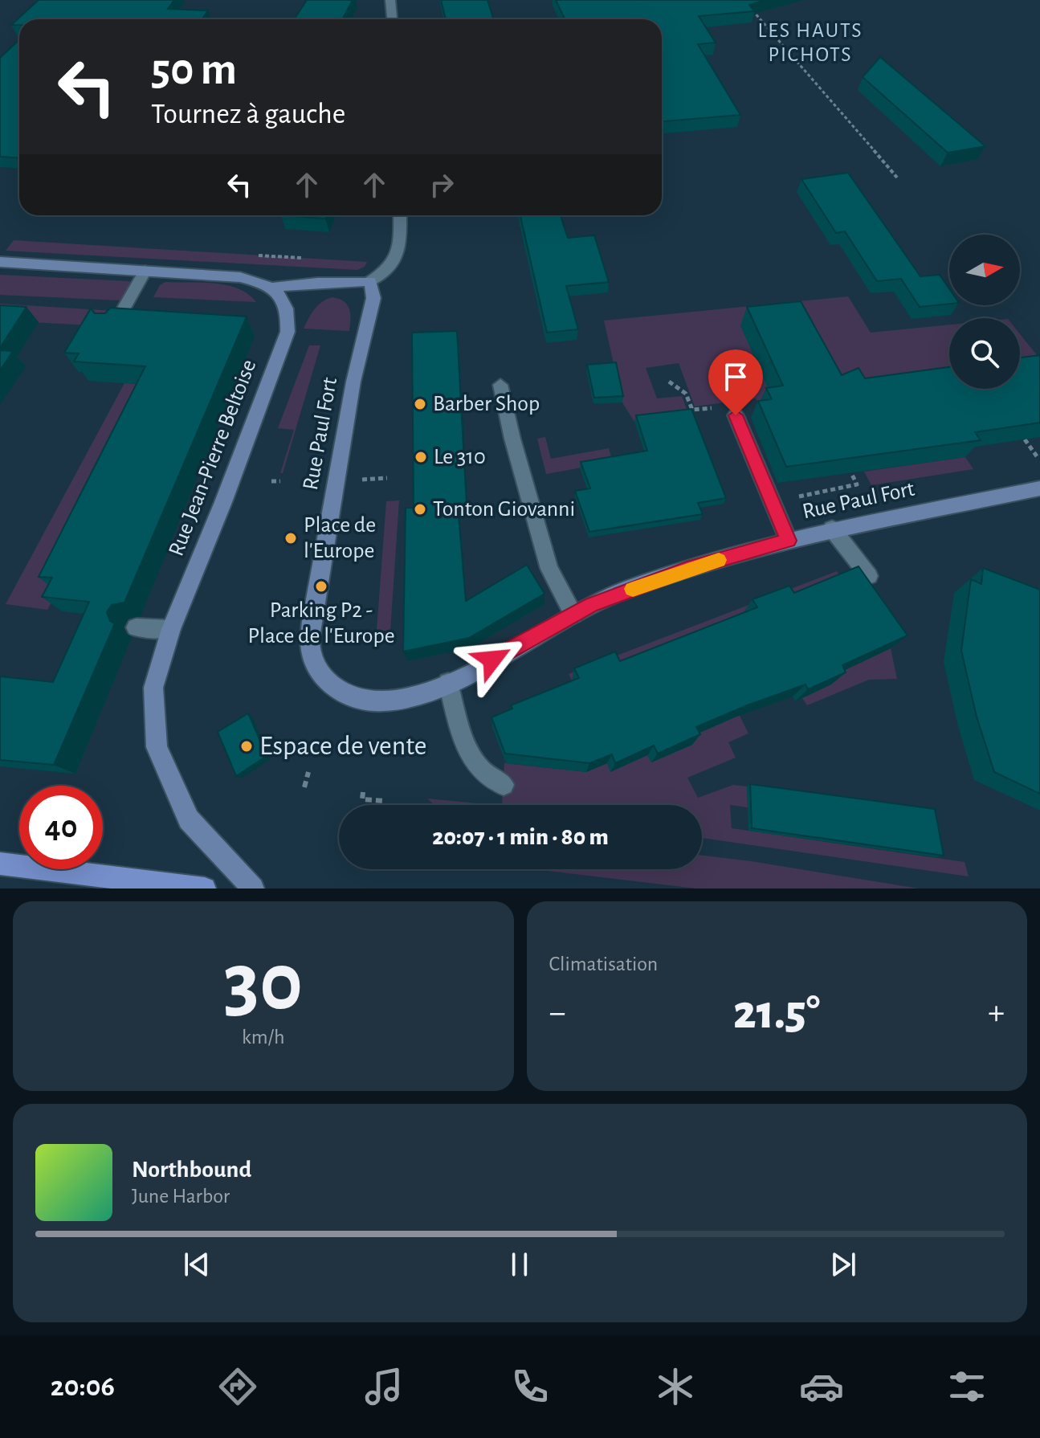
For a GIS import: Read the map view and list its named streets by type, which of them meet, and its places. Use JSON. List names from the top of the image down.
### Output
{
  "streets": {
    "street": ["Rue Paul Fort", "Rue Jean-Pierre Beltoise"]
  },
  "districts": ["LES HAUTS PICHOTS"],
  "places": [
    "Barber Shop",
    "Le 310",
    "Tonton Giovanni",
    "Place de l'Europe",
    "Parking P2 - Place de l'Europe",
    "Espace de vente"
  ],
  "north": "right",
  "page": {
    "turn": ["50 m", "Tournez à gauche"],
    "limit": "40",
    "trip": "20:07 · 1 min · 80 m",
    "tile": [
      ["30", "km/h"],
      "Climatisation"
    ],
    "heat": ["−", "21.5°", "+"],
    "song": ["Northbound", "June Harbor"],
    "tabs": "20:06"
  }
}
